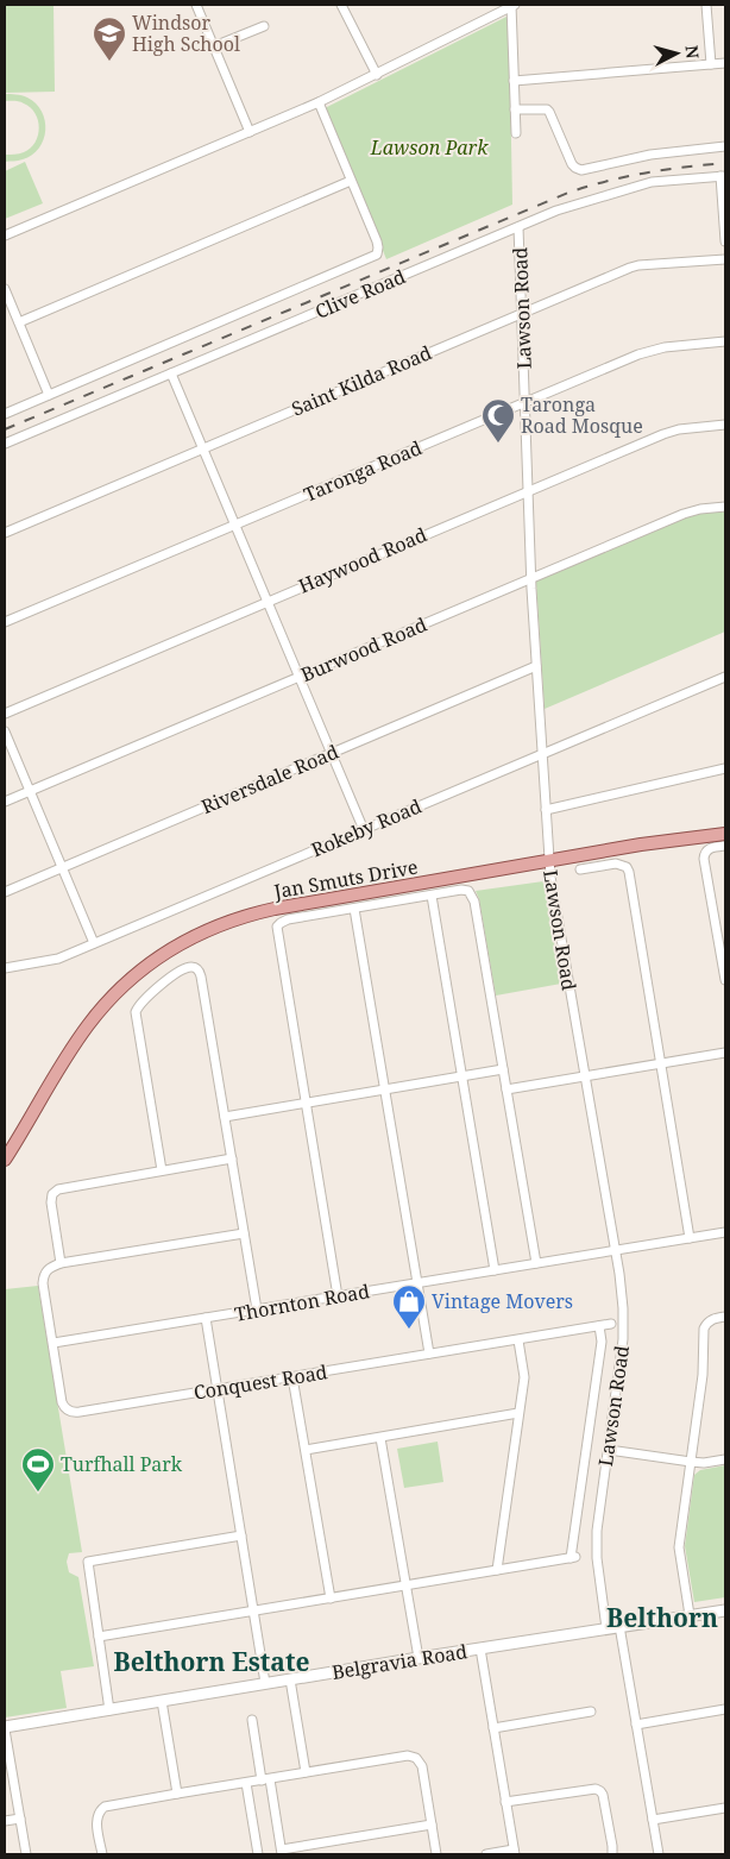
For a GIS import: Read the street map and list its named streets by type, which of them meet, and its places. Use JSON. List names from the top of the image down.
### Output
{
  "streets": {
    "main road": ["Jan Smuts Drive"],
    "street": [
      "Clive Road",
      "Lawson Road",
      "Saint Kilda Road",
      "Taronga Road",
      "Haywood Road",
      "Burwood Road",
      "Riversdale Road",
      "Rokeby Road",
      "Thornton Road",
      "Conquest Road",
      "Belgravia Road"
    ]
  },
  "crossings": [
    ["Clive Road", "Lawson Road"],
    ["Lawson Road", "Saint Kilda Road"],
    ["Lawson Road", "Taronga Road"],
    ["Lawson Road", "Haywood Road"],
    ["Lawson Road", "Burwood Road"],
    ["Lawson Road", "Riversdale Road"],
    ["Lawson Road", "Rokeby Road"],
    ["Lawson Road", "Jan Smuts Drive"],
    ["Lawson Road", "Thornton Road"],
    ["Lawson Road", "Belgravia Road"],
    ["Thornton Road", "Conquest Road"]
  ],
  "districts": ["Belthorn", "Belthorn Estate"],
  "parks": ["Lawson Park"],
  "places": {
    "school or university": ["Windsor High School"],
    "mosque": ["Taronga Road Mosque"],
    "shop": ["Vintage Movers"],
    "sports": ["Turfhall Park"]
  },
  "north": "right"
}
